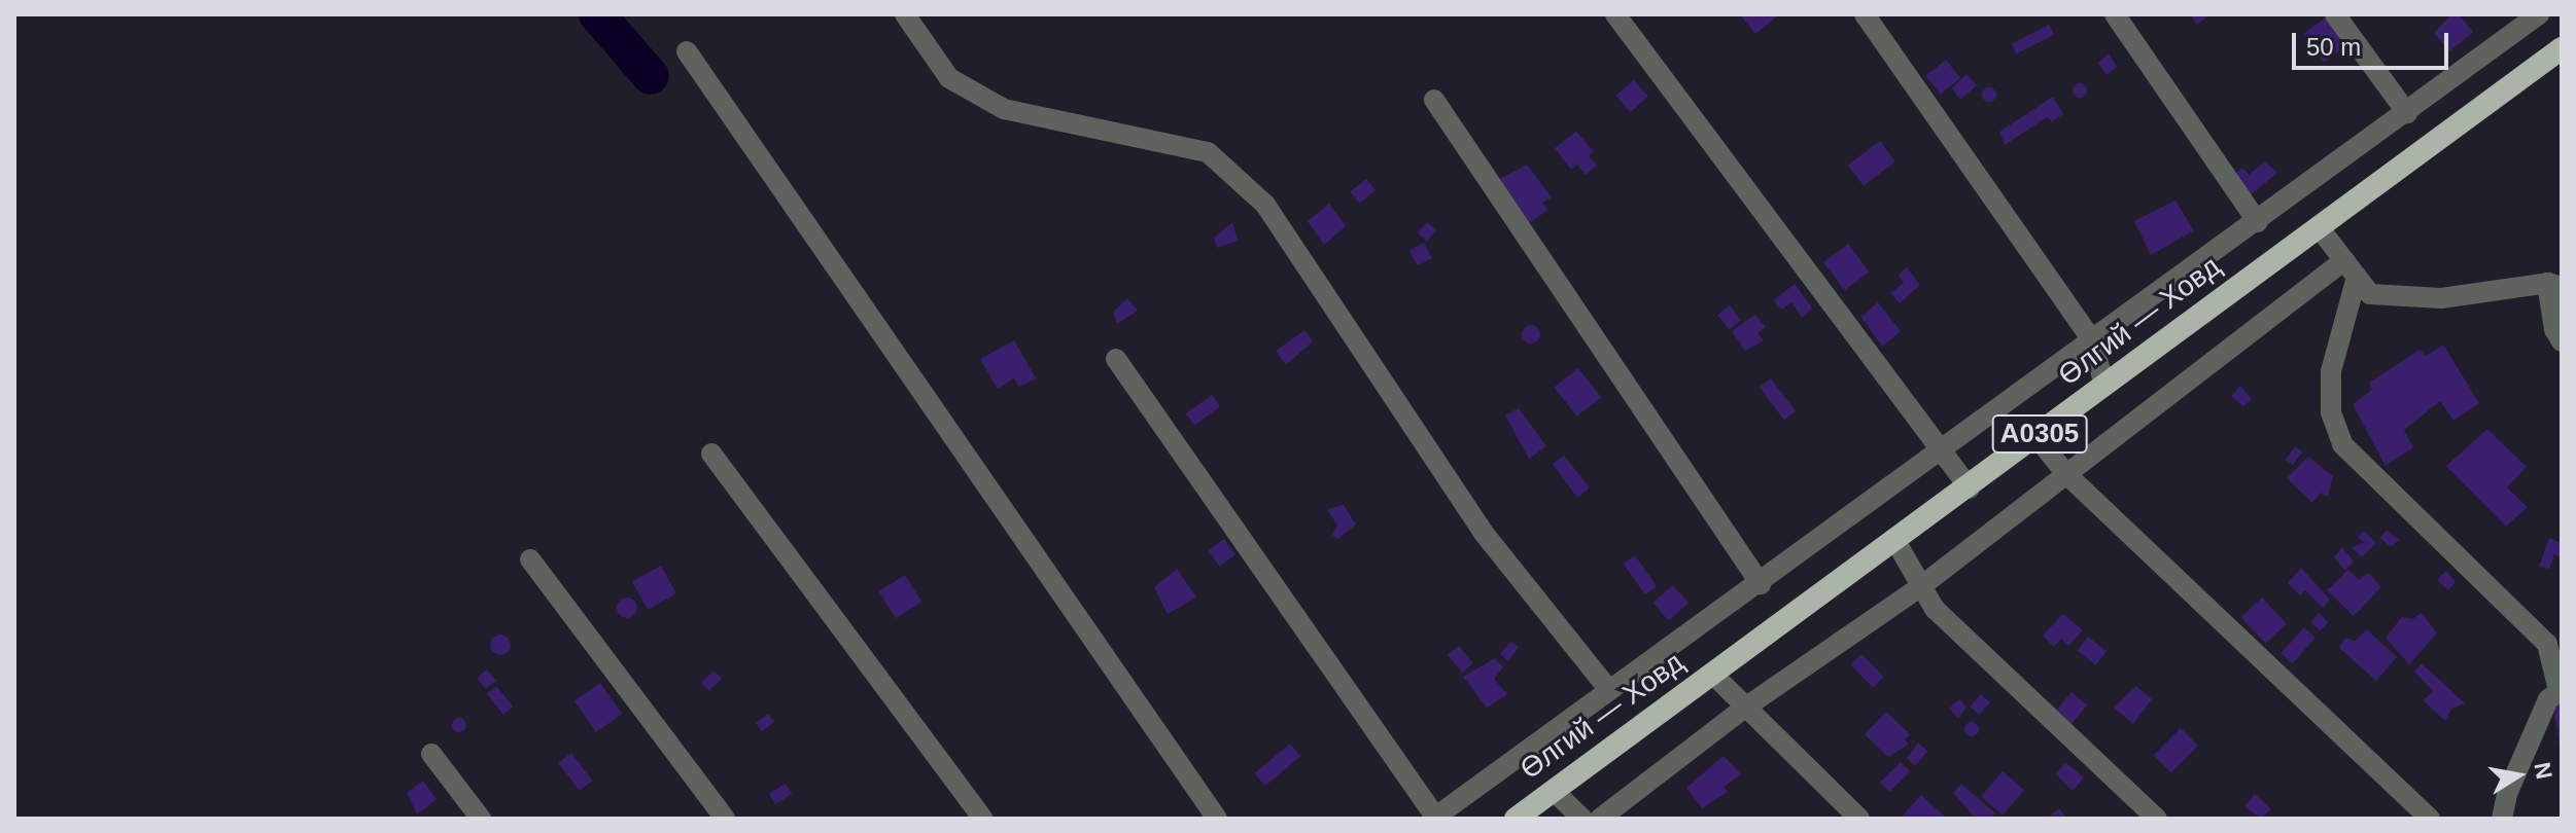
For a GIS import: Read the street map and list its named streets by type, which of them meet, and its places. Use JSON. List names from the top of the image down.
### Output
{
  "streets": {
    "highway": ["Өлгий — Ховд", "A0305"]
  },
  "scale_bar": "50 m",
  "north": "right"
}
